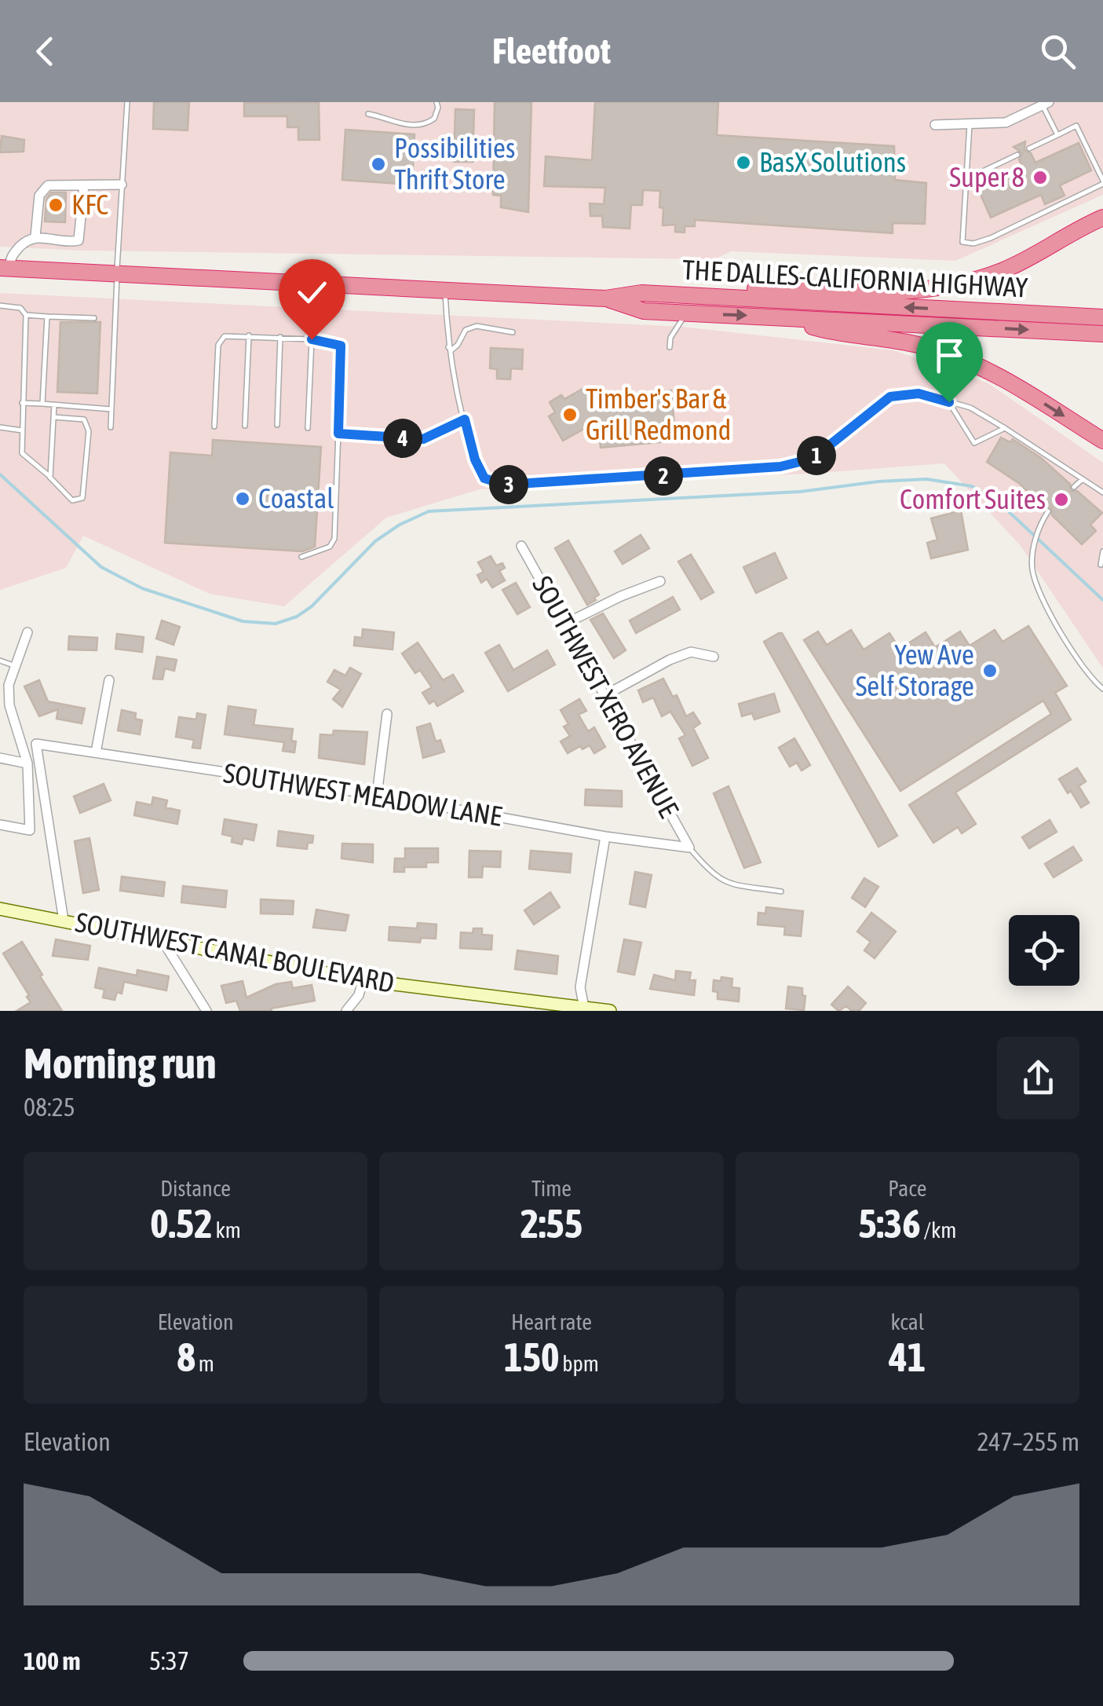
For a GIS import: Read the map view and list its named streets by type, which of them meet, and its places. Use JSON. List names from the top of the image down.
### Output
{
  "streets": {
    "highway": ["THE DALLES-CALIFORNIA HIGHWAY"],
    "main road": ["SOUTHWEST CANAL BOULEVARD"],
    "street": ["SOUTHWEST XERO AVENUE", "SOUTHWEST MEADOW LANE"]
  },
  "crossings": [
    ["SOUTHWEST XERO AVENUE", "SOUTHWEST MEADOW LANE"],
    ["SOUTHWEST MEADOW LANE", "SOUTHWEST CANAL BOULEVARD"]
  ],
  "places": [
    "BasX Solutions",
    "Possibilities Thrift Store",
    "Super 8",
    "KFC",
    "Timber's Bar & Grill Redmond",
    "Coastal",
    "Comfort Suites",
    "Yew Ave Self Storage"
  ],
  "page": {
    "header": "Fleetfoot",
    "pins": [
      "4",
      "1",
      "2",
      "3"
    ],
    "heading": ["Morning run", "08:25"],
    "stats": [
      ["Distance", "0.52 km"],
      ["Time", "2:55"],
      ["Pace", "5:36 /km"],
      ["Elevation", "8 m"],
      ["Heart rate", "150 bpm"],
      ["kcal", "41"]
    ],
    "chart": ["Elevation", "247–255 m"],
    "list": [
      {
        "name": "100 m",
        "note": "5:37"
      }
    ]
  }
}
